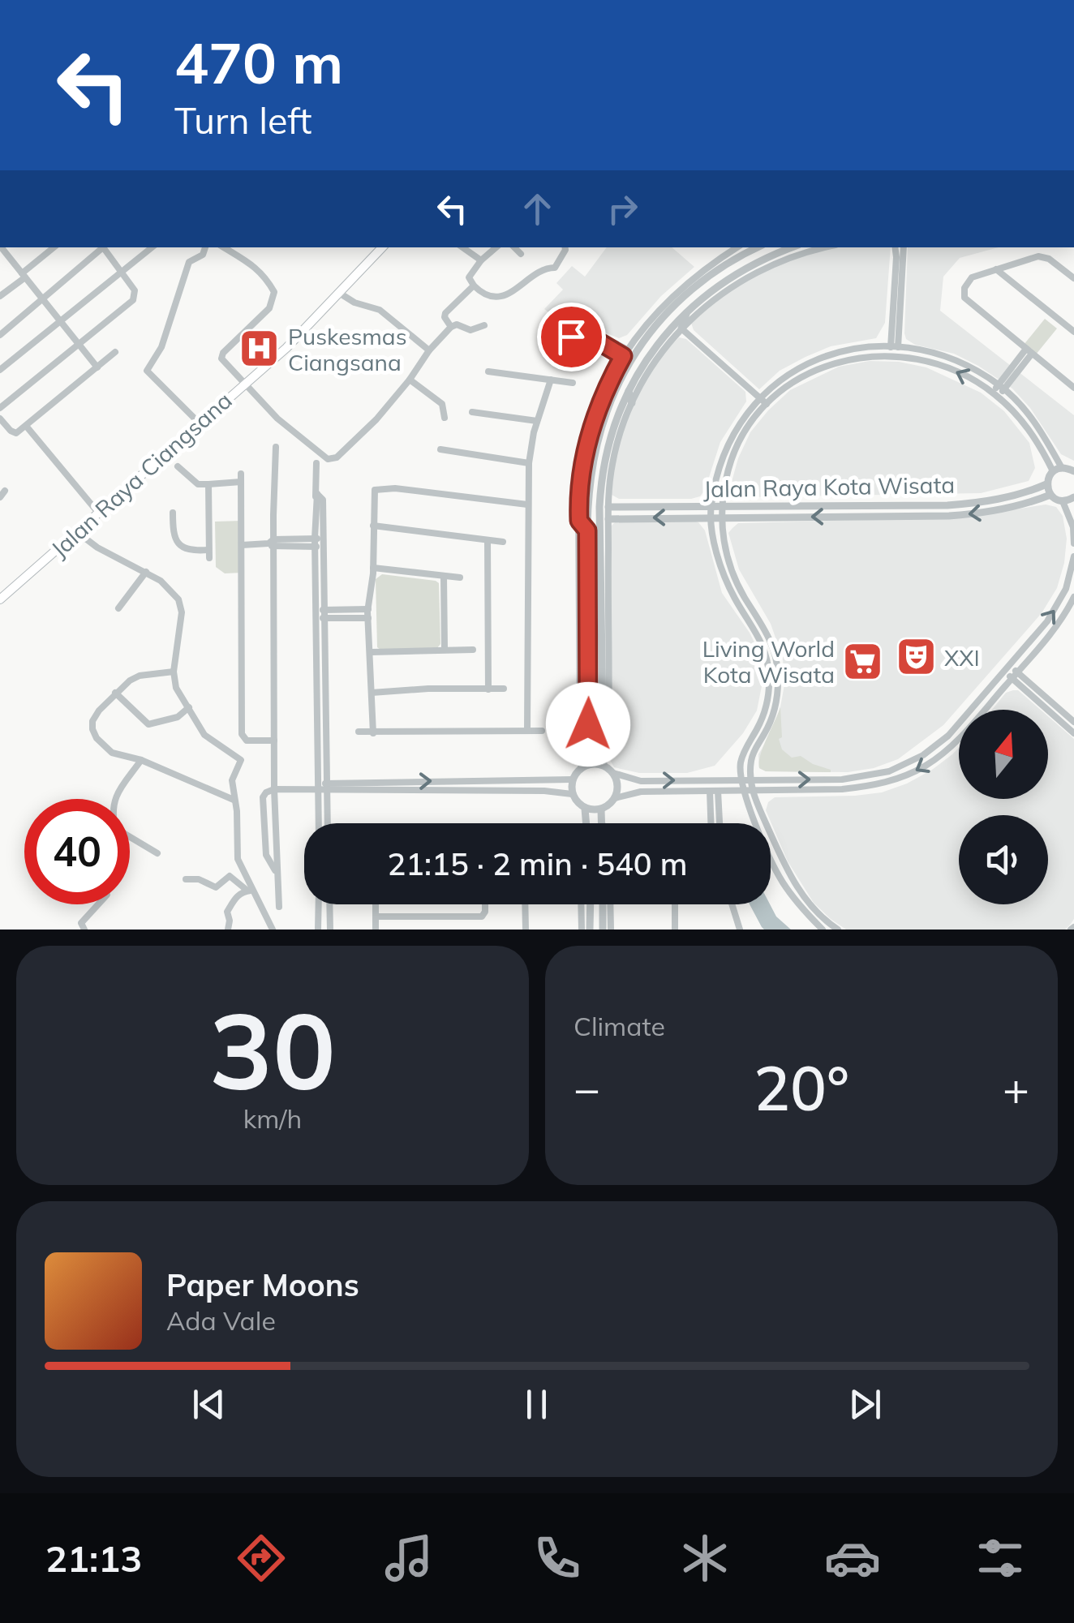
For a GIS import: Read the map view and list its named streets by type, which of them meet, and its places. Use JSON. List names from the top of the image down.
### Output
{
  "streets": {
    "main road": ["Jalan Raya Ciangsana"],
    "street": ["Jalan Raya Kota Wisata"]
  },
  "places": {
    "hospital": ["Puskesmas Ciangsana"],
    "theatre": ["XXI"],
    "supermarket": ["Living World Kota Wisata"]
  },
  "north": "top",
  "page": {
    "turn": ["470 m", "Turn left"],
    "limit": "40",
    "trip": "21:15 · 2 min · 540 m",
    "tile": [
      ["30", "km/h"],
      "Climate"
    ],
    "heat": ["−", "20°", "+"],
    "song": ["Paper Moons", "Ada Vale"],
    "tabs": "21:13"
  }
}
